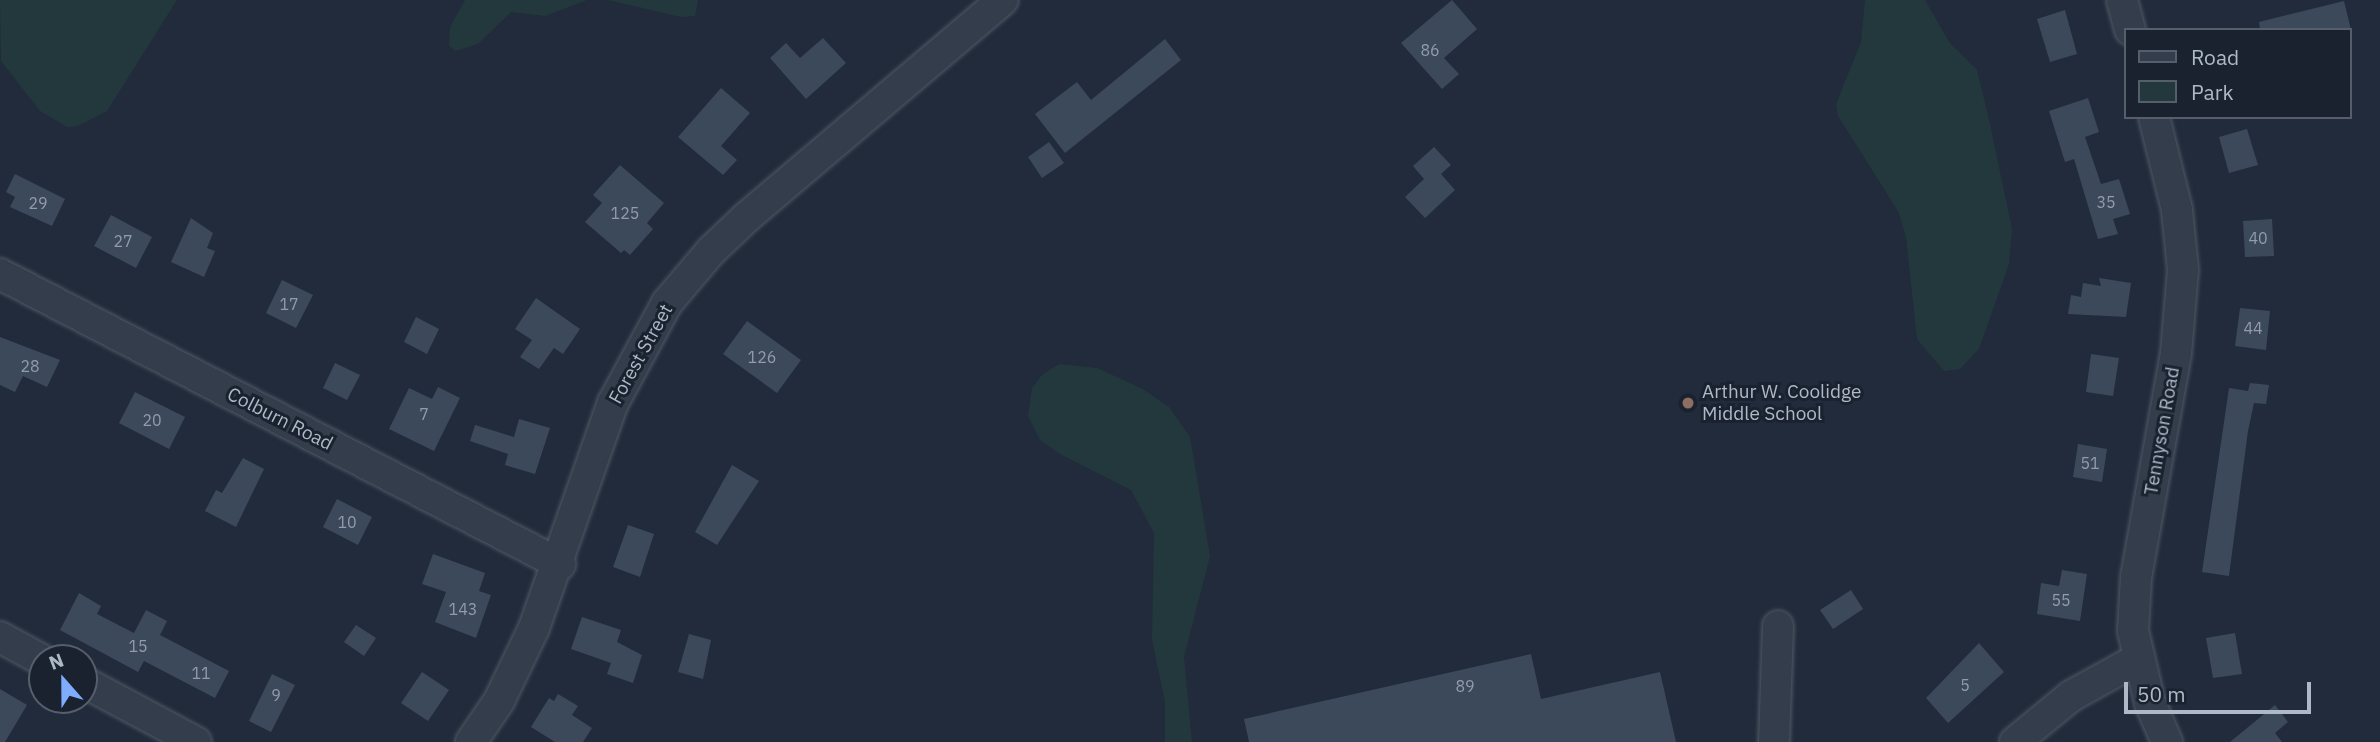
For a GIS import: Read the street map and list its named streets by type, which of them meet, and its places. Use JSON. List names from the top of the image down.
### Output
{
  "streets": {
    "street": ["Forest Street", "Colburn Road", "Tennyson Road"]
  },
  "crossings": [
    ["Forest Street", "Colburn Road"]
  ],
  "places": ["Arthur W. Coolidge Middle School"],
  "house_numbers": [
    "86",
    "35",
    "29",
    "125",
    "40",
    "27",
    "17",
    "44",
    "126",
    "28",
    "7",
    "20",
    "51",
    "10",
    "55",
    "143",
    "15",
    "11",
    "5",
    "89",
    "9"
  ],
  "legend": ["Road", "Park"],
  "scale_bar": "50 m",
  "north": "top"
}
